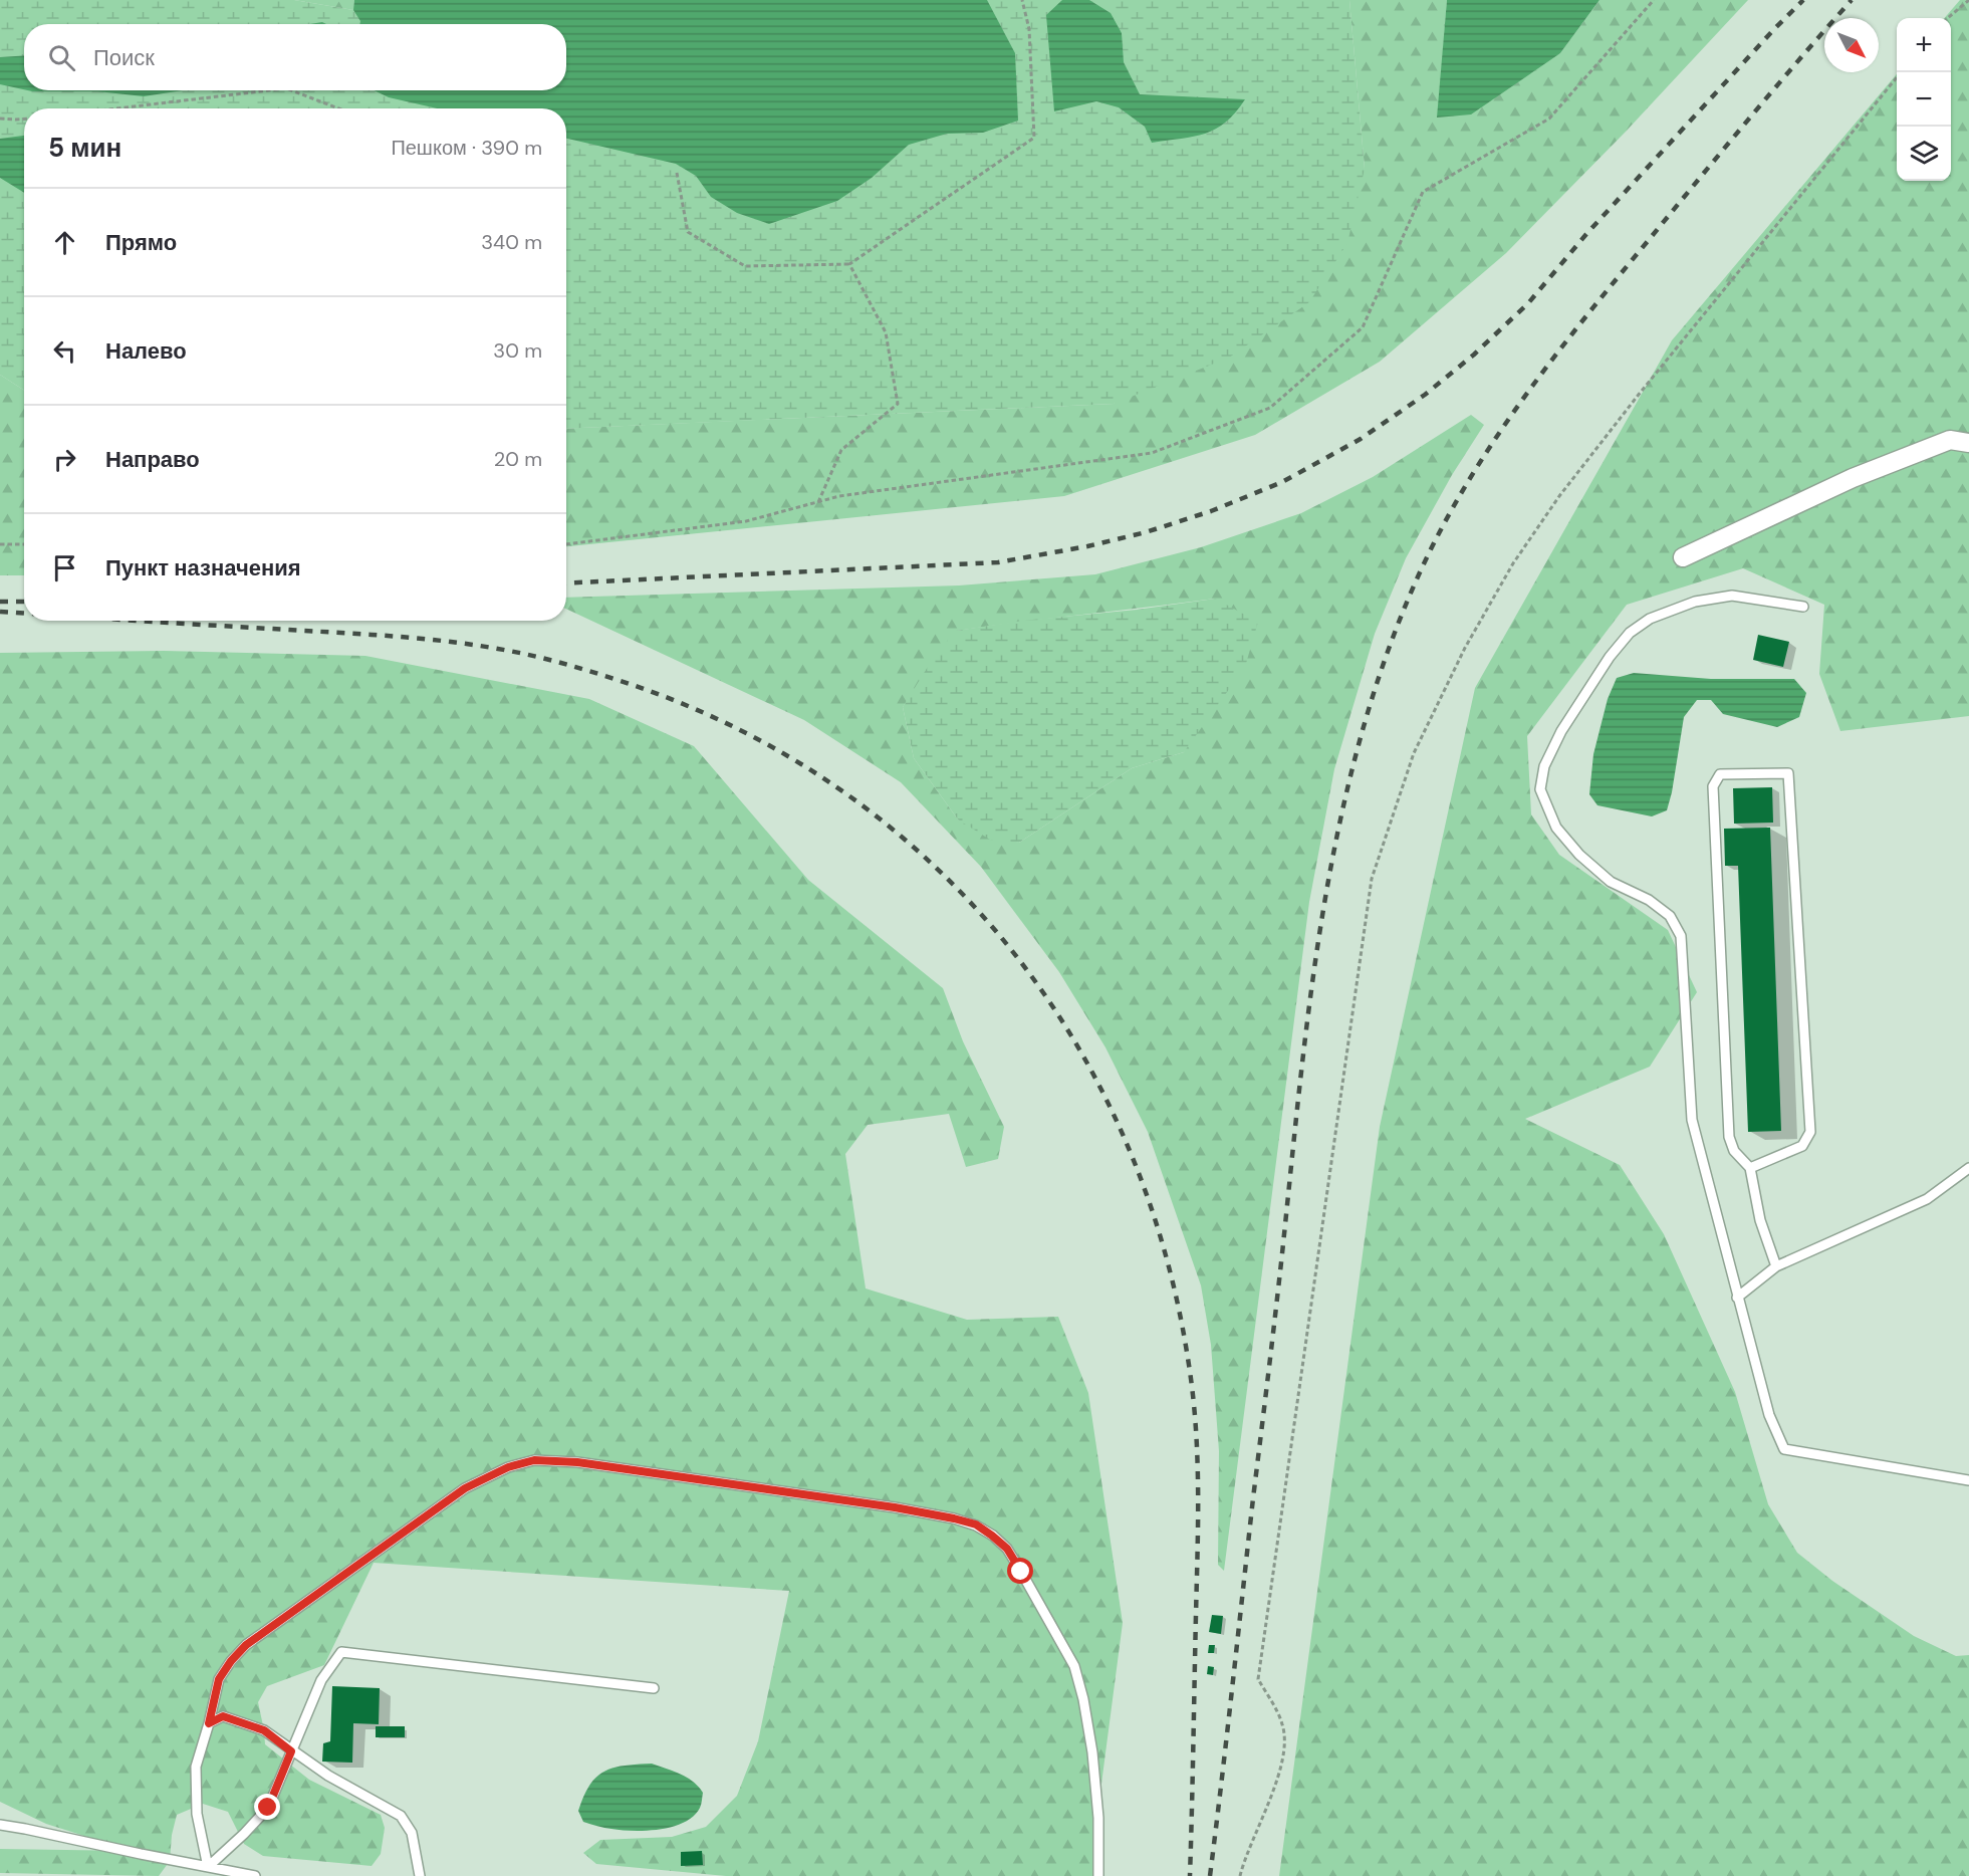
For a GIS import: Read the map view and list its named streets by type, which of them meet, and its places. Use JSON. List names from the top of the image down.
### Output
{
  "north": "bottom right",
  "page": {
    "map_buttons": ["+", "−"],
    "search": "Поиск",
    "heading": ["5 мин", "Пешком · 390 m"],
    "list": [
      ["Прямо", "340 m"],
      ["Налево", "30 m"],
      ["Направо", "20 m"],
      "Пункт назначения"
    ]
  }
}
